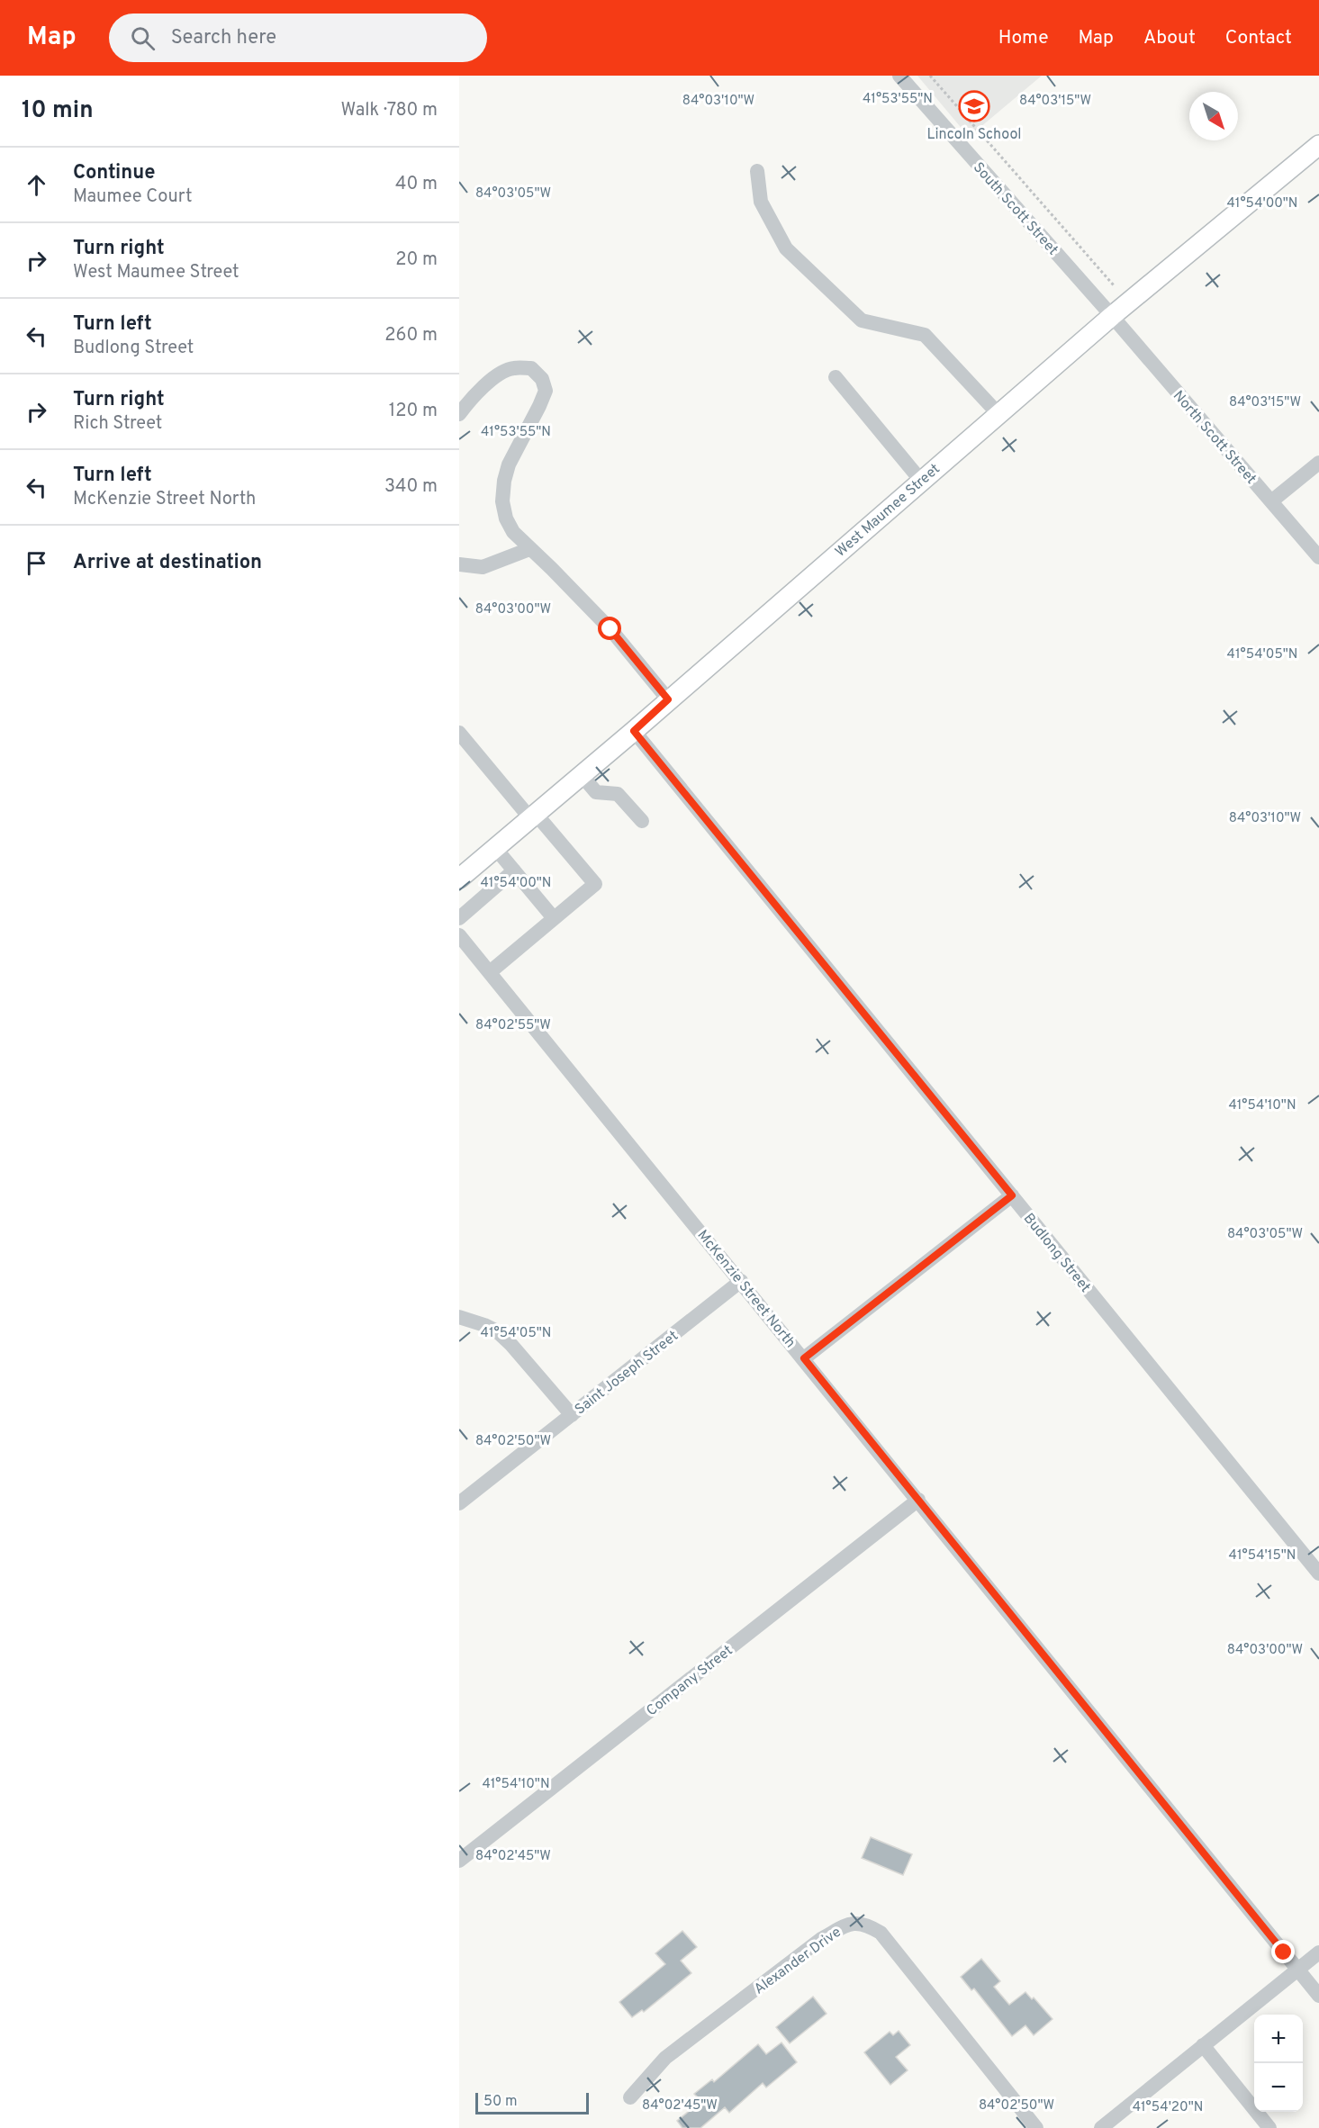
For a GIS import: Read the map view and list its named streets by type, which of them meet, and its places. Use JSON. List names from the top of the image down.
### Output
{
  "streets": {
    "main road": ["West Maumee Street"],
    "street": [
      "South Scott Street",
      "North Scott Street",
      "Budlong Street",
      "McKenzie Street North",
      "Saint Joseph Street",
      "Company Street",
      "Alexander Drive"
    ]
  },
  "crossings": [
    ["South Scott Street", "North Scott Street"],
    ["South Scott Street", "West Maumee Street"],
    ["North Scott Street", "West Maumee Street"],
    ["West Maumee Street", "Budlong Street"],
    ["McKenzie Street North", "Saint Joseph Street"],
    ["McKenzie Street North", "Company Street"]
  ],
  "places": {
    "school or university": ["Lincoln School"]
  },
  "scale_bar": "50 m",
  "north": "bottom right",
  "page": {
    "header": "Map",
    "search": "Search here",
    "nav": [
      "Home",
      "Map",
      "About",
      "Contact"
    ],
    "heading": ["10 min", "Walk · 780 m"],
    "list": [
      ["Continue", "Maumee Court", "40 m"],
      ["Turn right", "West Maumee Street", "20 m"],
      ["Turn left", "Budlong Street", "260 m"],
      ["Turn right", "Rich Street", "120 m"],
      ["Turn left", "McKenzie Street North", "340 m"],
      "Arrive at destination"
    ],
    "map_buttons": ["+", "−"],
    "scale": "50 m"
  },
  "coordinates": [
    "41°53'55\"N",
    "84°03'15\"W",
    "84°03'10\"W",
    "84°03'05\"W",
    "41°54'00\"N",
    "84°03'00\"W",
    "41°54'05\"N",
    "84°02'55\"W",
    "41°54'10\"N",
    "84°02'50\"W",
    "41°54'15\"N",
    "84°02'45\"W",
    "41°54'20\"N"
  ]
}
